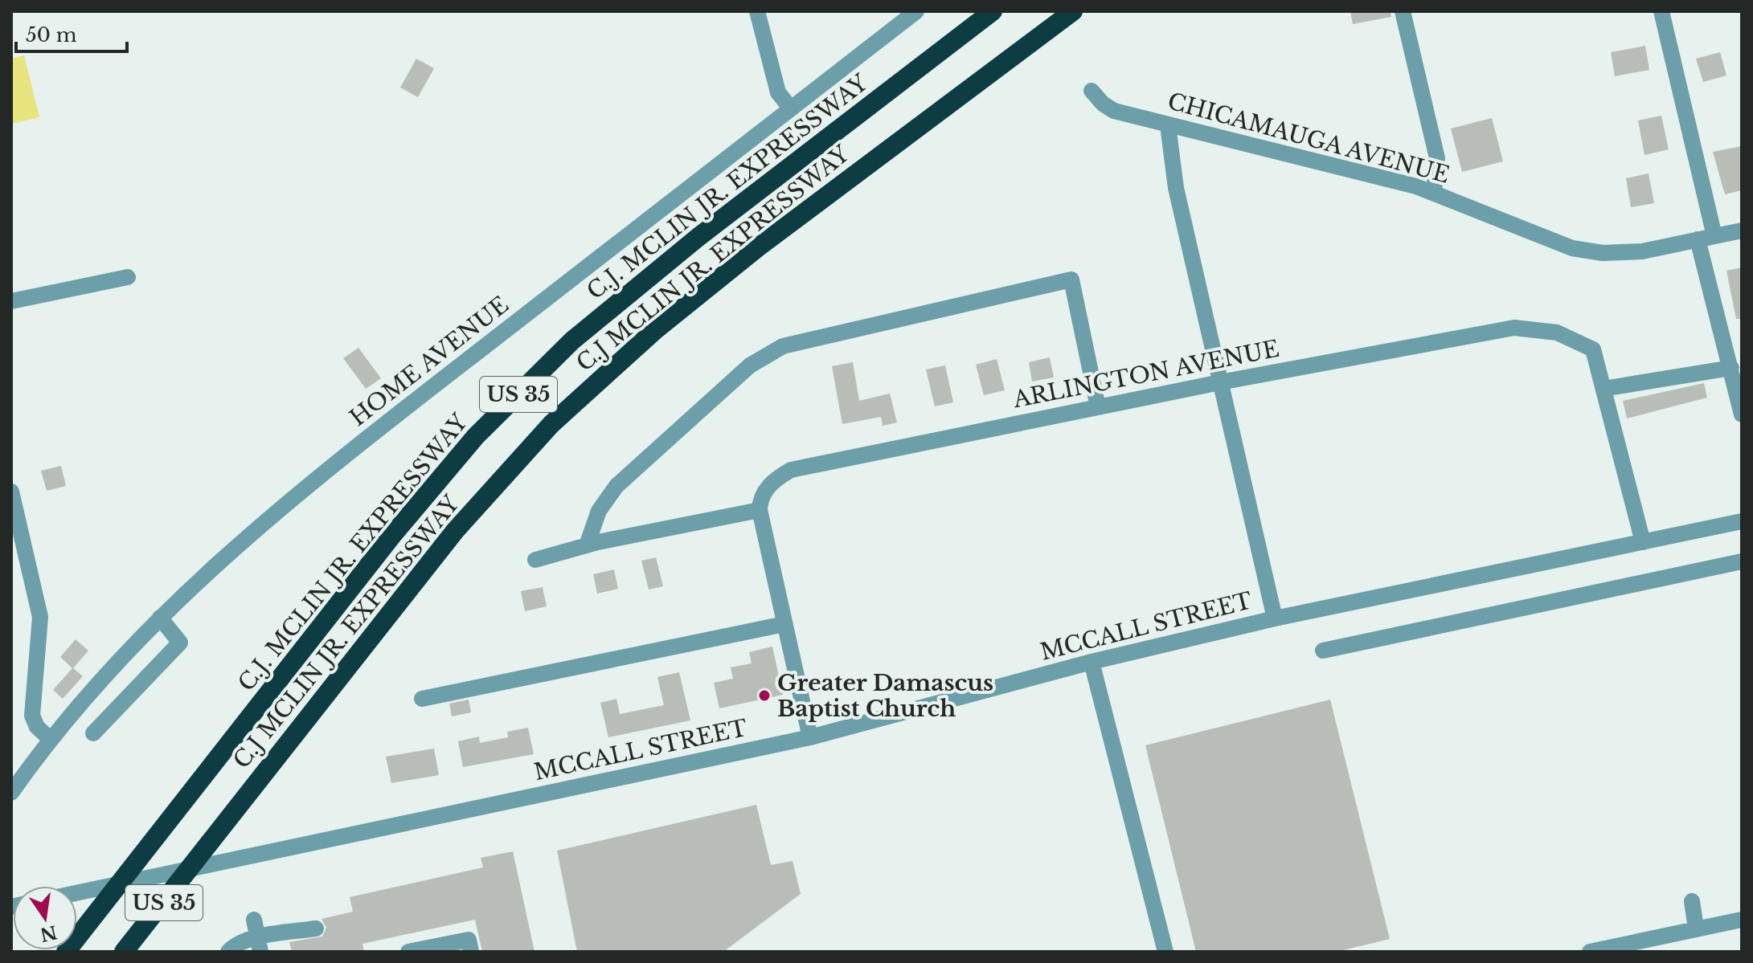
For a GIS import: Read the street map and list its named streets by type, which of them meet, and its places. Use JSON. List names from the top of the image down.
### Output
{
  "streets": {
    "highway": ["C.J. MCLIN JR. EXPRESSWAY", "C.J MCLIN JR. EXPRESSWAY", "US 35"],
    "street": [
      "CHICAMAUGA AVENUE",
      "HOME AVENUE",
      "ARLINGTON AVENUE",
      "MCCALL STREET"
    ]
  },
  "crossings": [
    ["ARLINGTON AVENUE", "MCCALL STREET"]
  ],
  "places": ["Greater Damascus Baptist Church"],
  "scale_bar": "50 m",
  "north": "bottom"
}
